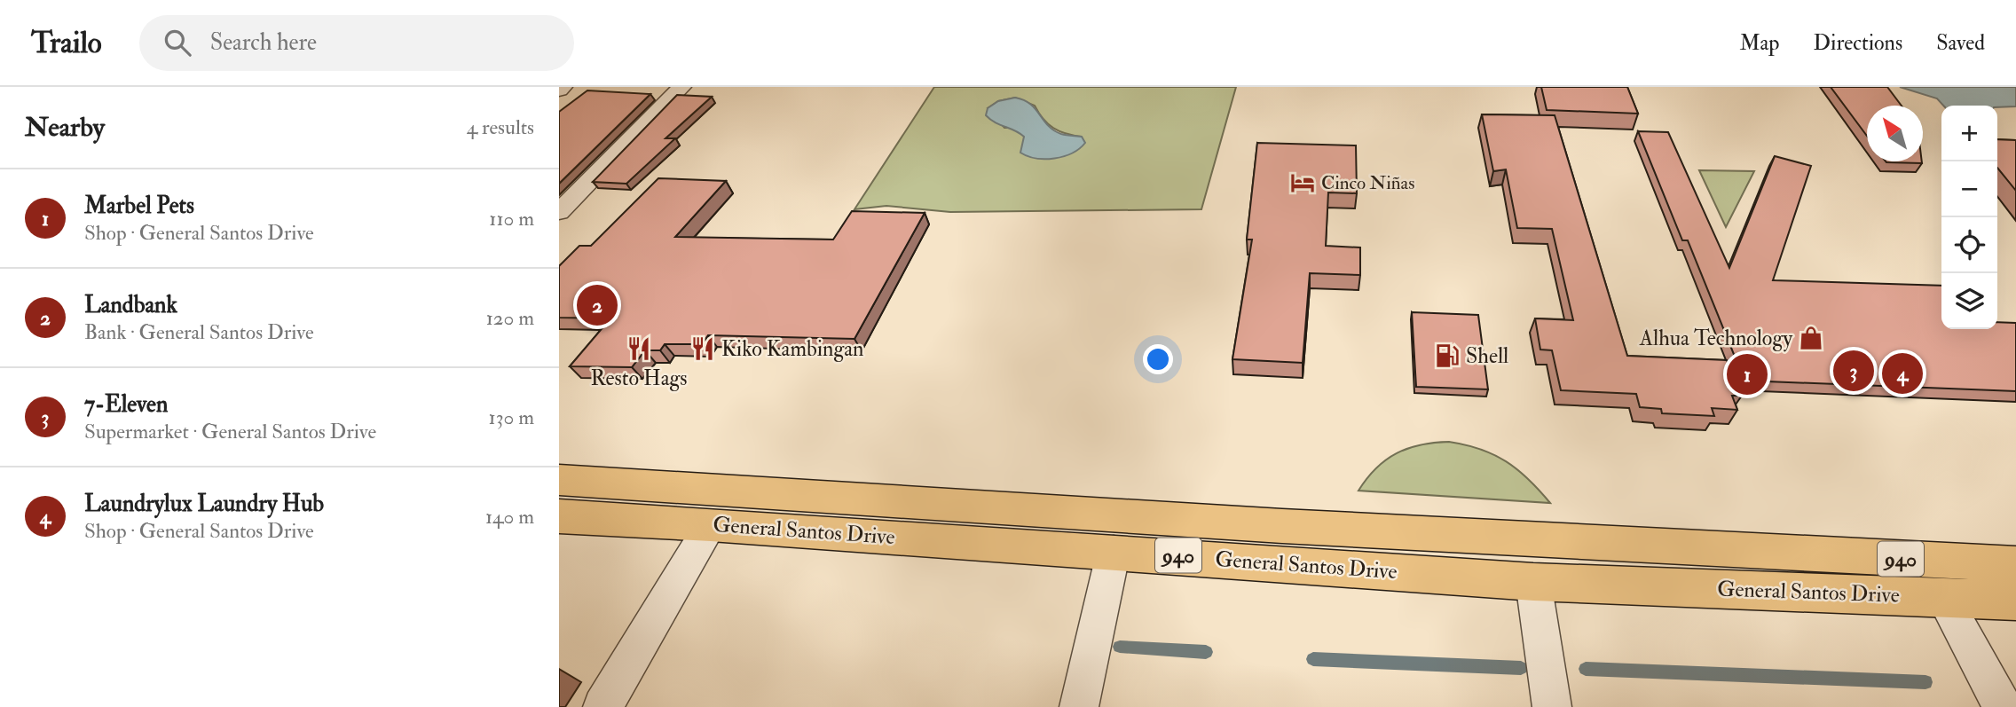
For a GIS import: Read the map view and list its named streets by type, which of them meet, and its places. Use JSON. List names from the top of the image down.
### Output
{
  "streets": {
    "highway": ["General Santos Drive", "940"]
  },
  "places": {
    "hotel": ["Cinco Niñas"],
    "shop": ["Alhua Technology"],
    "restaurant": ["Resto Hags", "Kiko Kambingan"],
    "fuel station": ["Shell"]
  },
  "north": "top left",
  "page": {
    "header": "Trailo",
    "search": "Search here",
    "nav": ["Map", "Directions", "Saved"],
    "heading": ["Nearby", "4 results"],
    "map_buttons": ["+", "−"],
    "list": [
      {
        "mark": "1",
        "name": "Marbel Pets",
        "note": "Shop · General Santos Drive",
        "value": "110 m"
      },
      {
        "mark": "2",
        "name": "Landbank",
        "note": "Bank · General Santos Drive",
        "value": "120 m"
      },
      {
        "mark": "3",
        "name": "7-Eleven",
        "note": "Supermarket · General Santos Drive",
        "value": "130 m"
      },
      {
        "mark": "4",
        "name": "Laundrylux Laundry Hub",
        "note": "Shop · General Santos Drive",
        "value": "140 m"
      }
    ],
    "pins": [
      "2",
      "3",
      "4",
      "1"
    ]
  }
}
